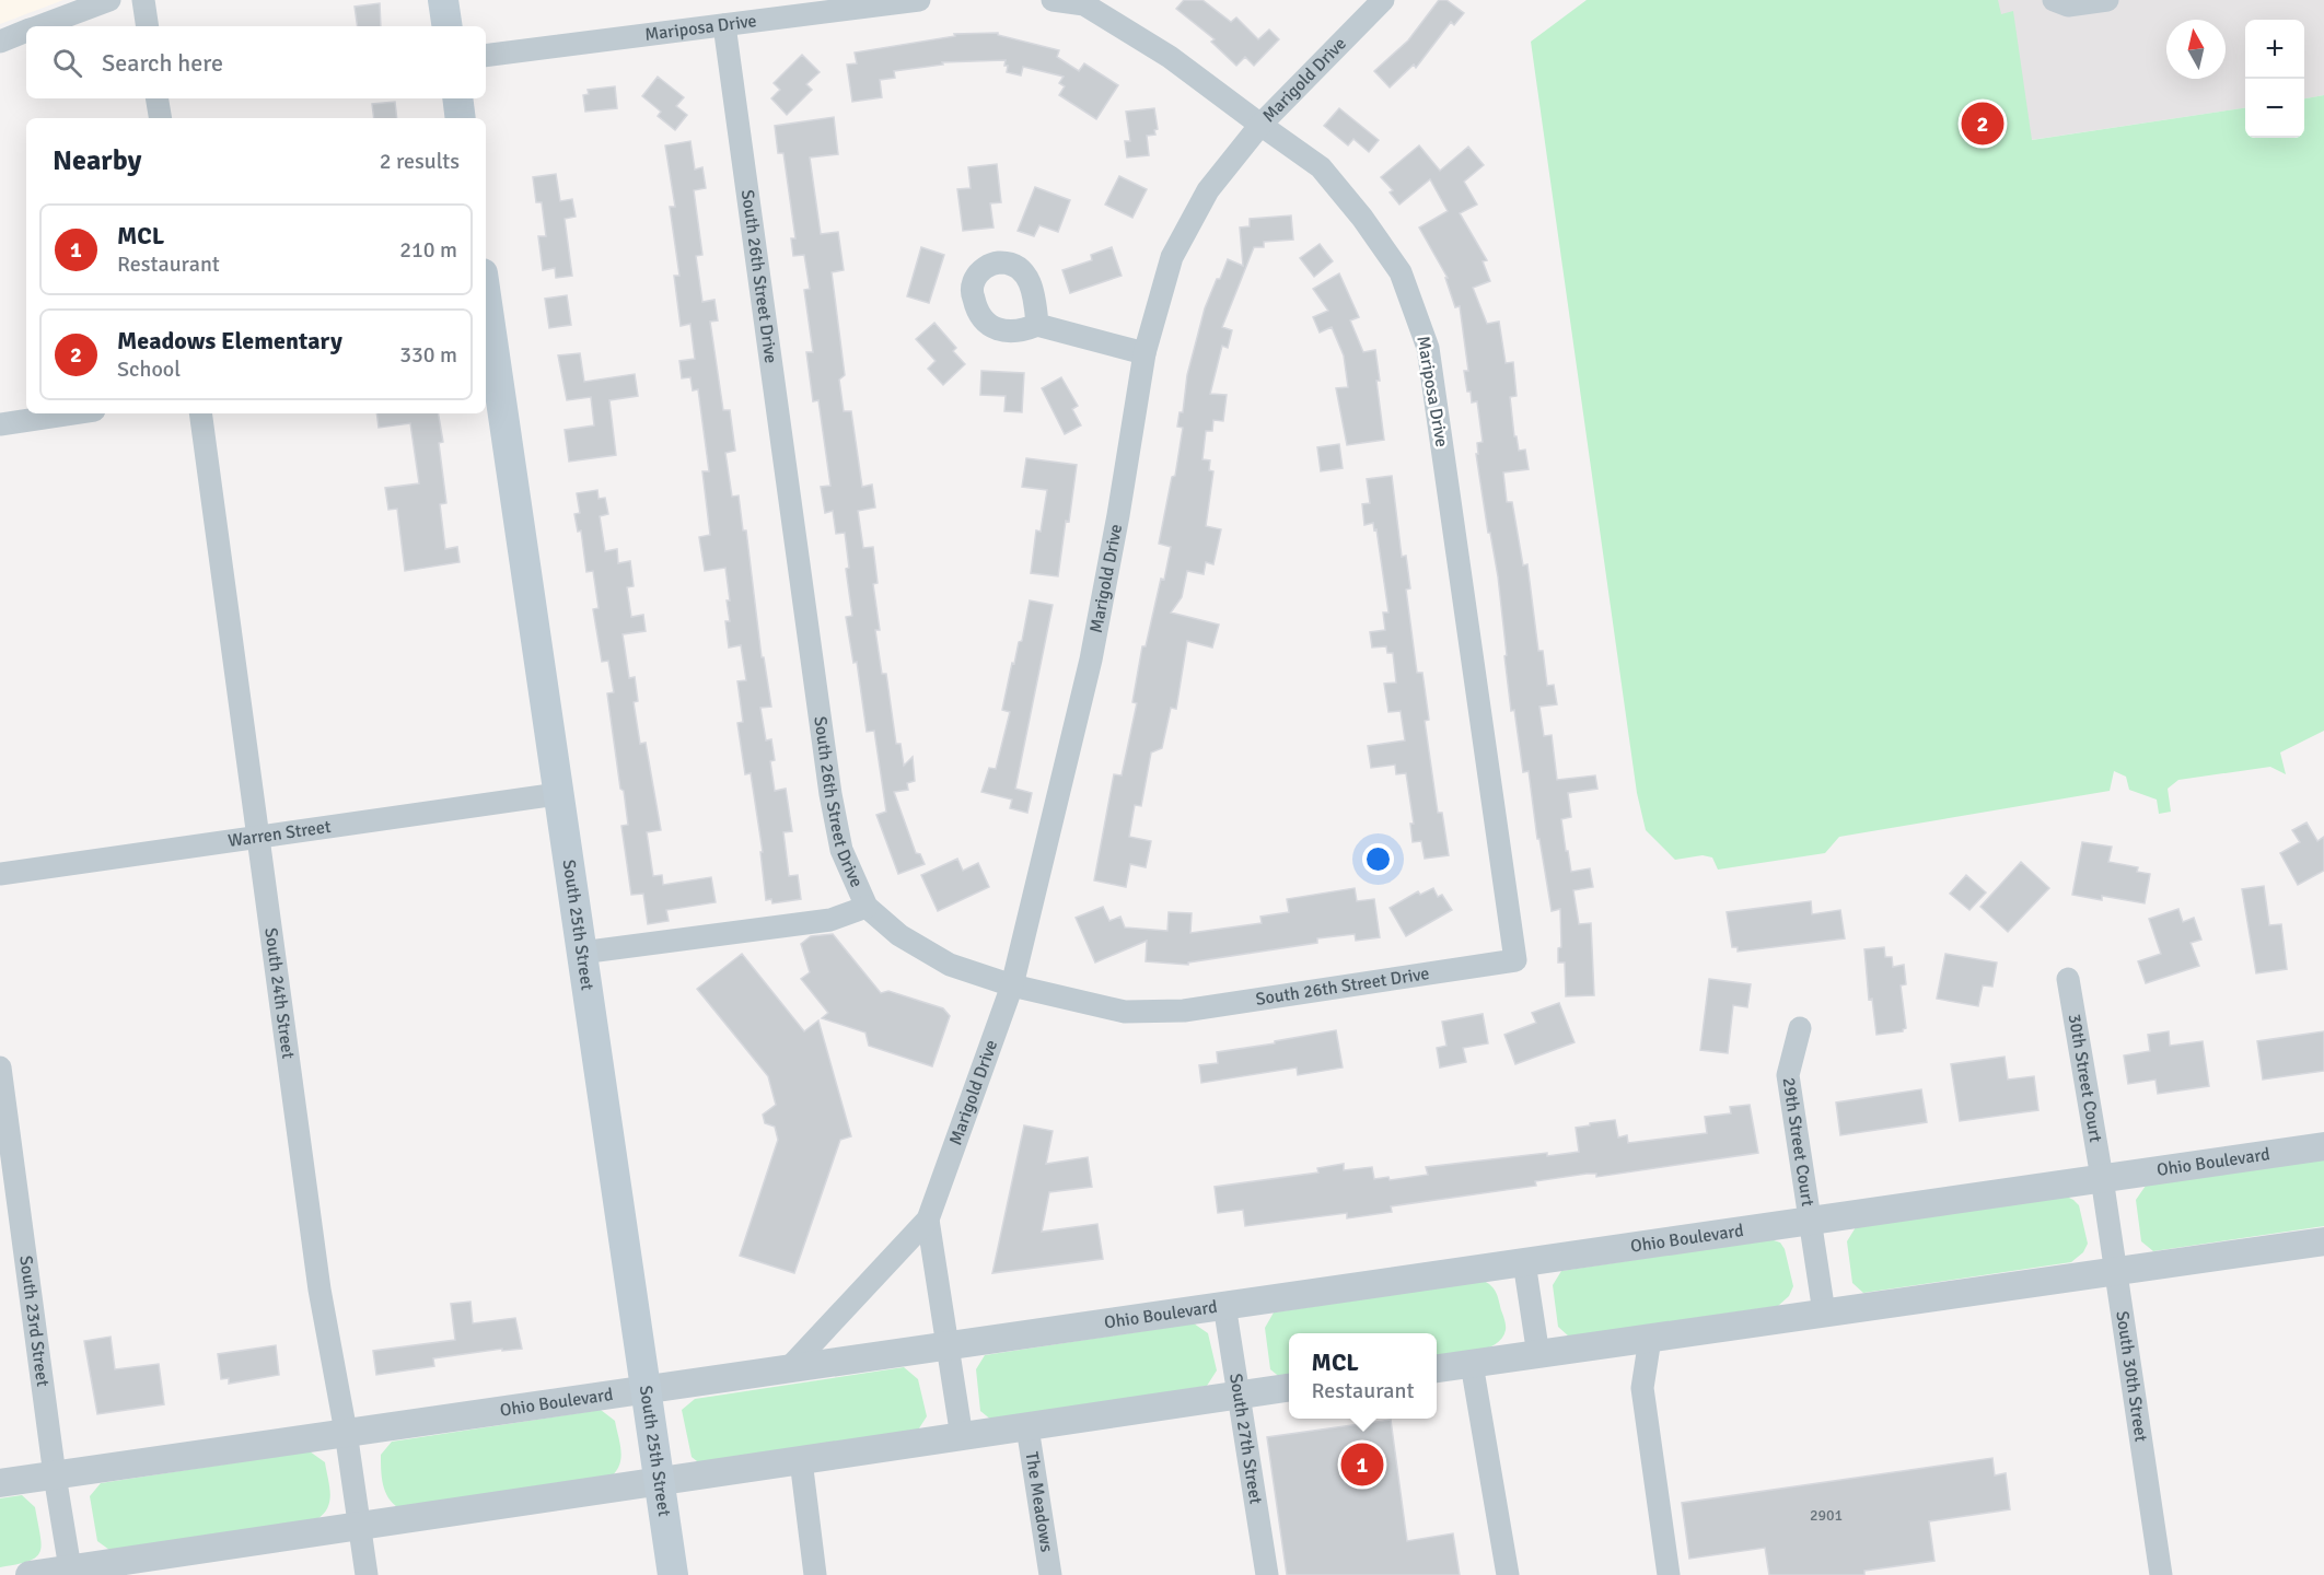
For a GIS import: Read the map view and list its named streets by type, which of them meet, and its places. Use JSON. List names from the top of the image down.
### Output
{
  "streets": {
    "main road": ["South 25th Street"],
    "street": [
      "Mariposa Drive",
      "Marigold Drive",
      "South 26th Street Drive",
      "Warren Street",
      "South 24th Street",
      "30th Street Court",
      "29th Street Court",
      "Ohio Boulevard",
      "South 23rd Street",
      "South 30th Street",
      "South 27th Street",
      "The Meadows"
    ]
  },
  "crossings": [
    ["Mariposa Drive", "Marigold Drive"],
    ["Mariposa Drive", "South 26th Street Drive"],
    ["Marigold Drive", "South 26th Street Drive"],
    ["Marigold Drive", "Ohio Boulevard"],
    ["Warren Street", "South 25th Street"],
    ["Warren Street", "South 24th Street"],
    ["South 25th Street", "Ohio Boulevard"],
    ["South 24th Street", "Ohio Boulevard"],
    ["30th Street Court", "Ohio Boulevard"],
    ["30th Street Court", "South 30th Street"],
    ["29th Street Court", "Ohio Boulevard"],
    ["Ohio Boulevard", "South 23rd Street"],
    ["Ohio Boulevard", "South 30th Street"],
    ["Ohio Boulevard", "South 27th Street"]
  ],
  "house_numbers": ["2901"],
  "north": "top",
  "page": {
    "map_buttons": ["+", "−"],
    "search": "Search here",
    "pins": ["2", "1"],
    "heading": ["Nearby", "2 results"],
    "list": [
      {
        "mark": "1",
        "name": "MCL",
        "note": "Restaurant",
        "value": "210 m"
      },
      {
        "mark": "2",
        "name": "Meadows Elementary",
        "note": "School",
        "value": "330 m"
      }
    ],
    "popup": ["MCL", "Restaurant"]
  }
}
